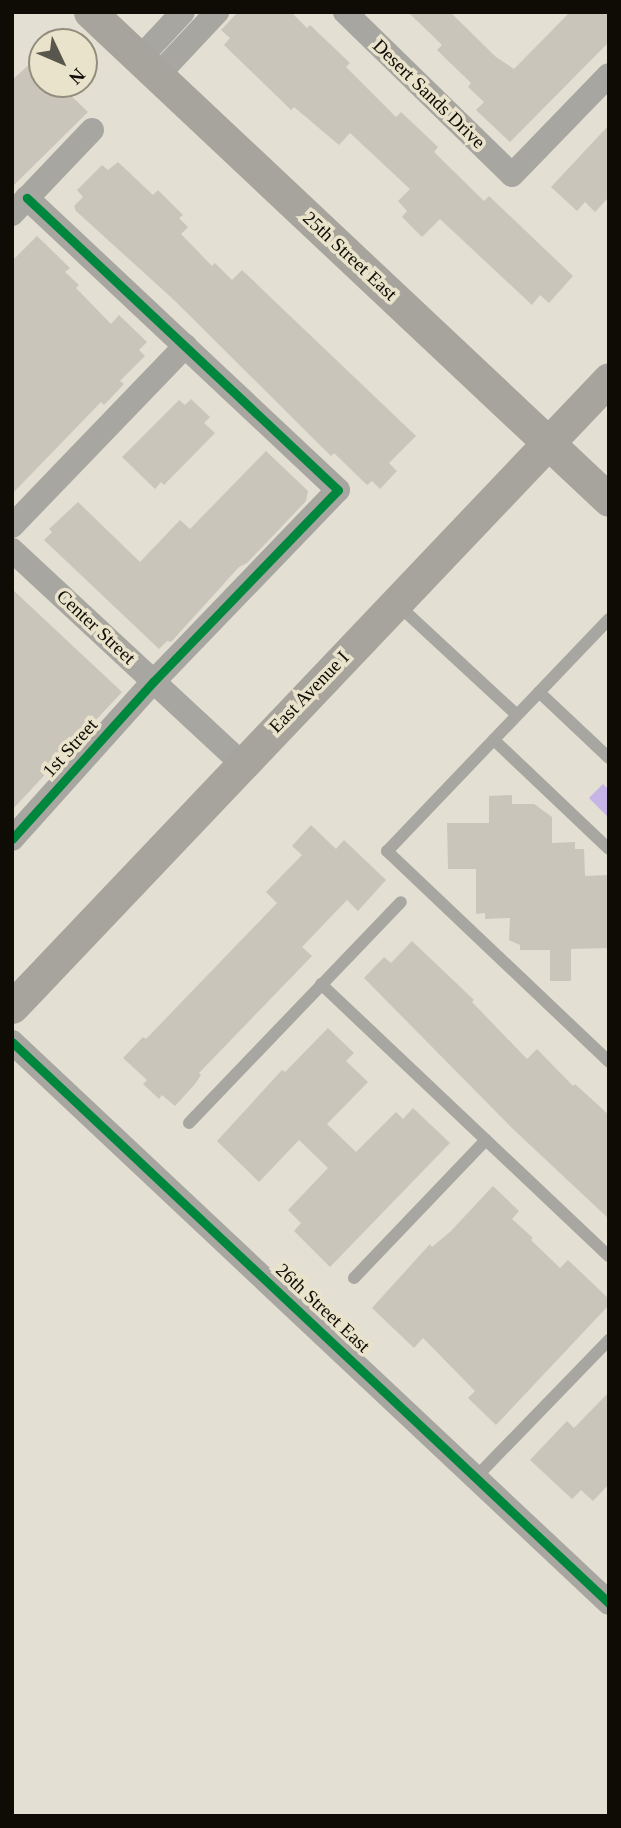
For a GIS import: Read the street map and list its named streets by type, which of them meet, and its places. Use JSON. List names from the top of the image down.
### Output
{
  "streets": {
    "main road": ["25th Street East", "East Avenue I"],
    "street": [
      "Desert Sands Drive",
      "Center Street",
      "1st Street",
      "26th Street East"
    ]
  },
  "crossings": [
    ["25th Street East", "East Avenue I"],
    ["Center Street", "East Avenue I"],
    ["Center Street", "1st Street"]
  ],
  "north": "bottom right"
}
